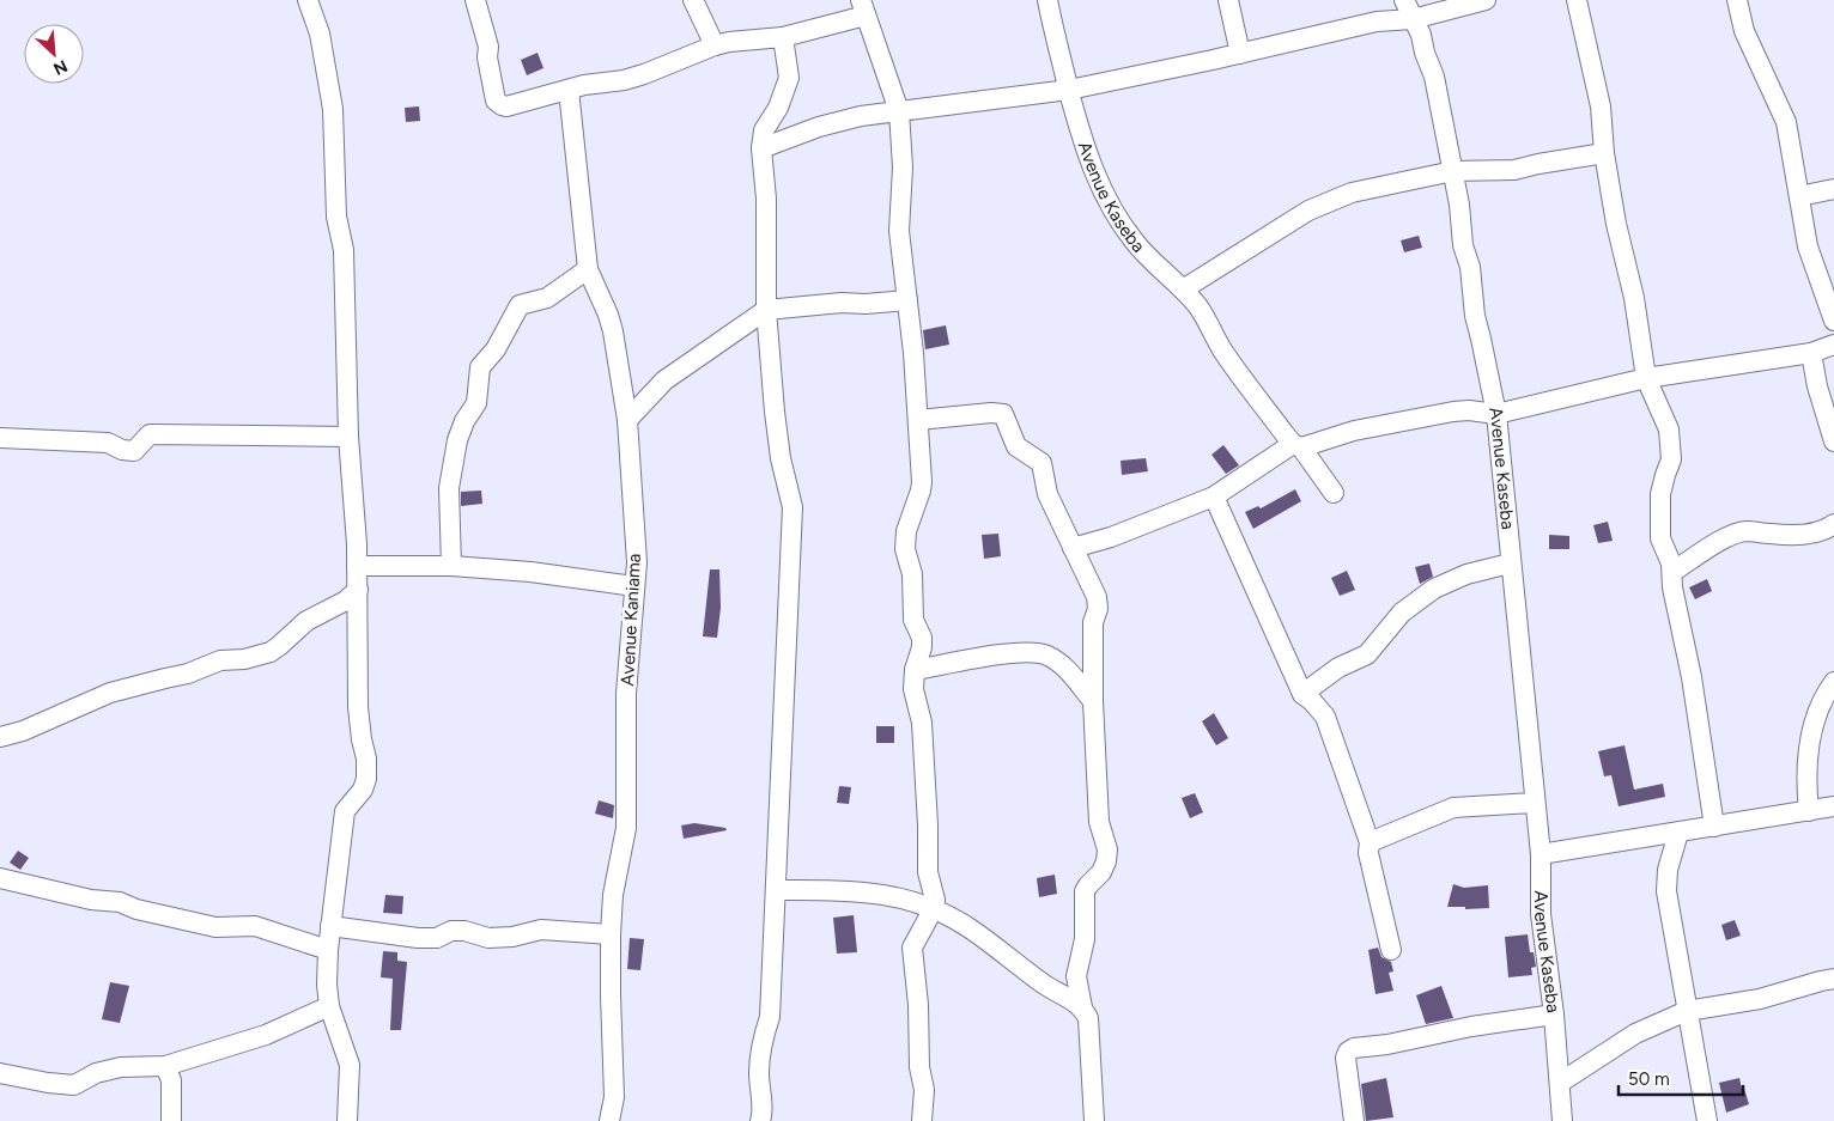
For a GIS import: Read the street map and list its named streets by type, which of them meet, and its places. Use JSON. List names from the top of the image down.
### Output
{
  "streets": {
    "street": ["Avenue Kaseba", "Avenue Kaniama"]
  },
  "scale_bar": "50 m",
  "north": "bottom right"
}
